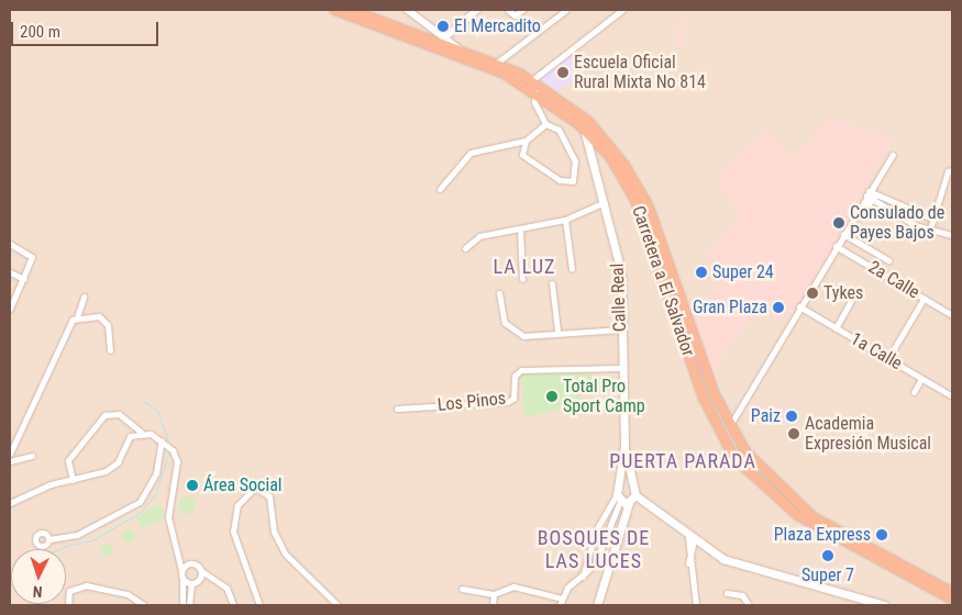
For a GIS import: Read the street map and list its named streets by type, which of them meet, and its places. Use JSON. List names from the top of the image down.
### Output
{
  "streets": {
    "highway": ["Carretera a El Salvador"],
    "main road": ["Calle Real"],
    "street": ["2a Calle", "1a Calle", "Los Pinos"]
  },
  "crossings": [
    ["Carretera a El Salvador", "Calle Real"],
    ["Calle Real", "Los Pinos"]
  ],
  "districts": ["LA LUZ", "PUERTA PARADA", "BOSQUES DE LAS LUCES"],
  "places": [
    "El Mercadito",
    "Escuela Oficial Rural Mixta No 814",
    "Consulado de Payes Bajos",
    "Super 24",
    "Tykes",
    "Gran Plaza",
    "Total Pro Sport Camp",
    "Paiz",
    "Academia Expresión Musical",
    "Área Social",
    "Plaza Express",
    "Super 7"
  ],
  "scale_bar": "200 m",
  "north": "bottom"
}
